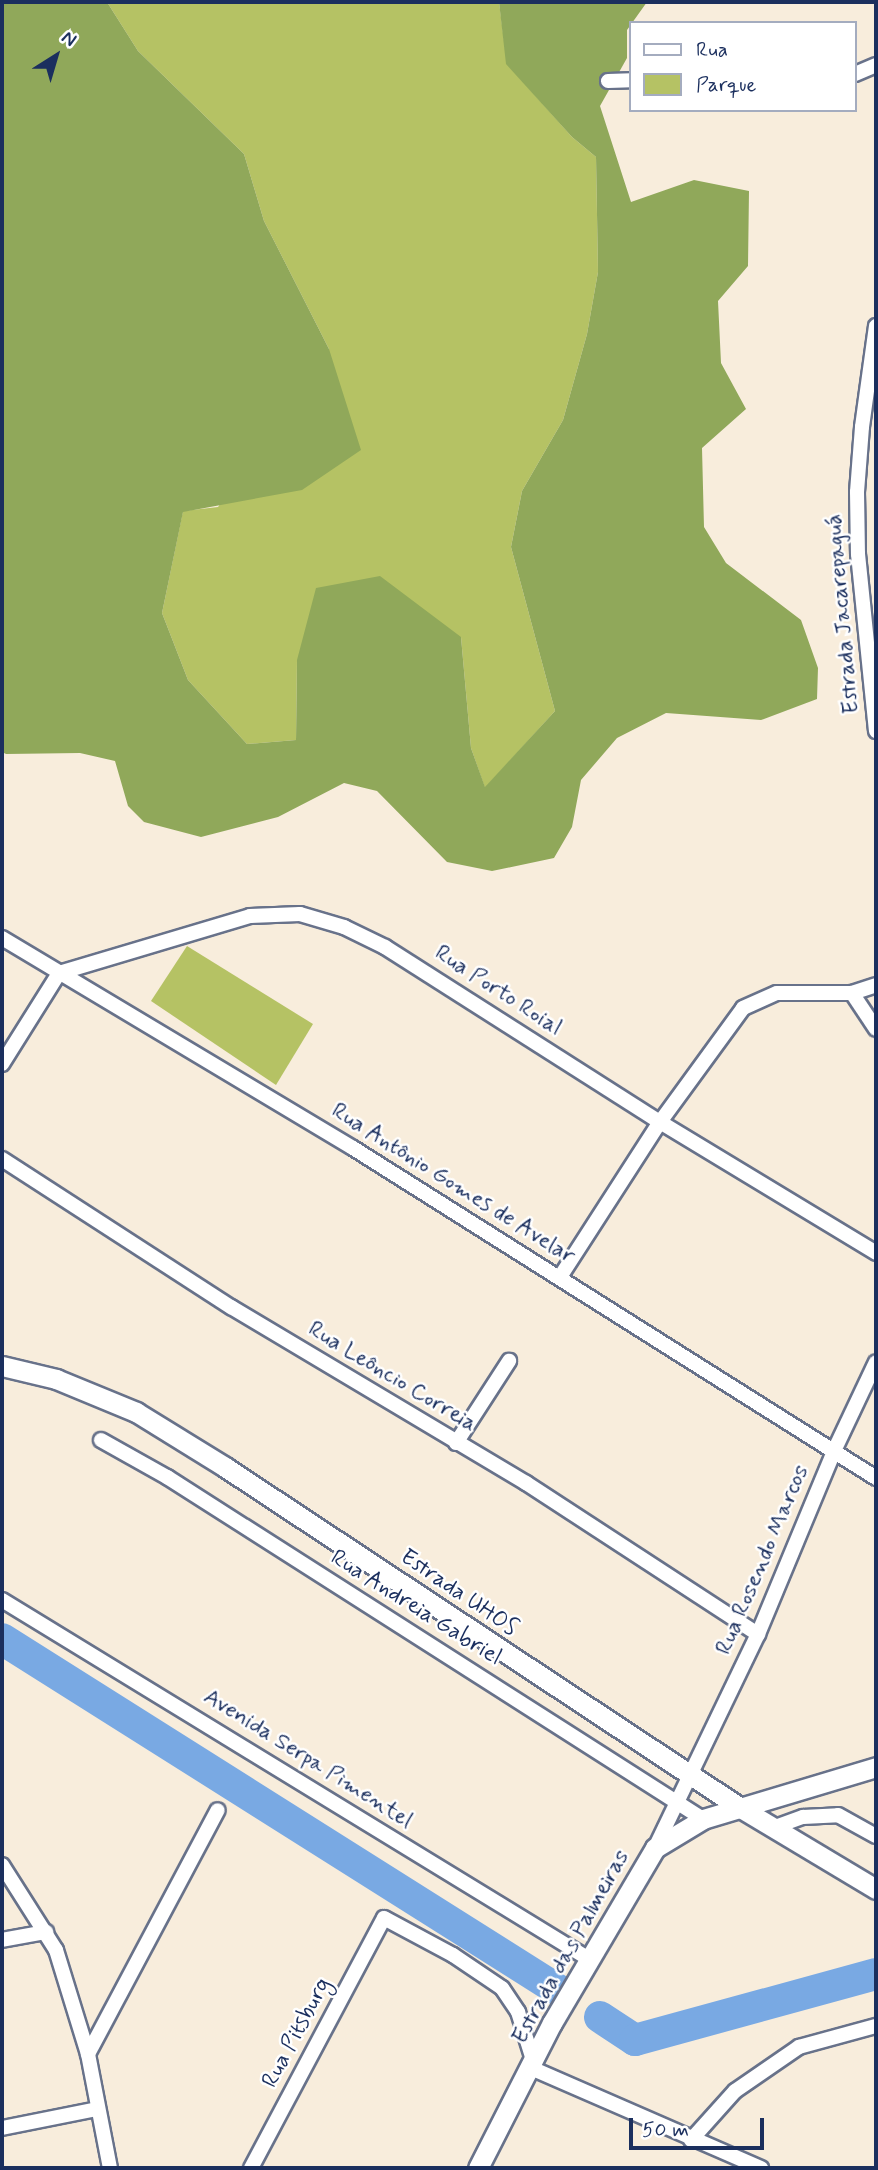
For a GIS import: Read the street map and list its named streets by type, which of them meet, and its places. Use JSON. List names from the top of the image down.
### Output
{
  "streets": {
    "street": [
      "Estrada Jacarepaguá",
      "Rua Porto Roial",
      "Rua Antônio Gomes de Avelar",
      "Rua Leôncio Correia",
      "Rua Rosendo Marcos",
      "Estrada UHOS",
      "Rua Andreia Gabriel",
      "Avenida Serpa Pimentel",
      "Estrada das Palmeiras",
      "Rua Pitsburg"
    ]
  },
  "crossings": [
    ["Rua Porto Roial", "Rua Antônio Gomes de Avelar"],
    ["Rua Antônio Gomes de Avelar", "Rua Rosendo Marcos"],
    ["Rua Leôncio Correia", "Rua Rosendo Marcos"],
    ["Rua Rosendo Marcos", "Estrada UHOS"],
    ["Rua Rosendo Marcos", "Rua Andreia Gabriel"],
    ["Rua Rosendo Marcos", "Estrada das Palmeiras"],
    ["Estrada UHOS", "Estrada das Palmeiras"],
    ["Rua Andreia Gabriel", "Estrada das Palmeiras"],
    ["Avenida Serpa Pimentel", "Estrada das Palmeiras"],
    ["Estrada das Palmeiras", "Rua Pitsburg"]
  ],
  "legend": ["Rua", "Parque"],
  "scale_bar": "50 m",
  "north": "top right"
}
